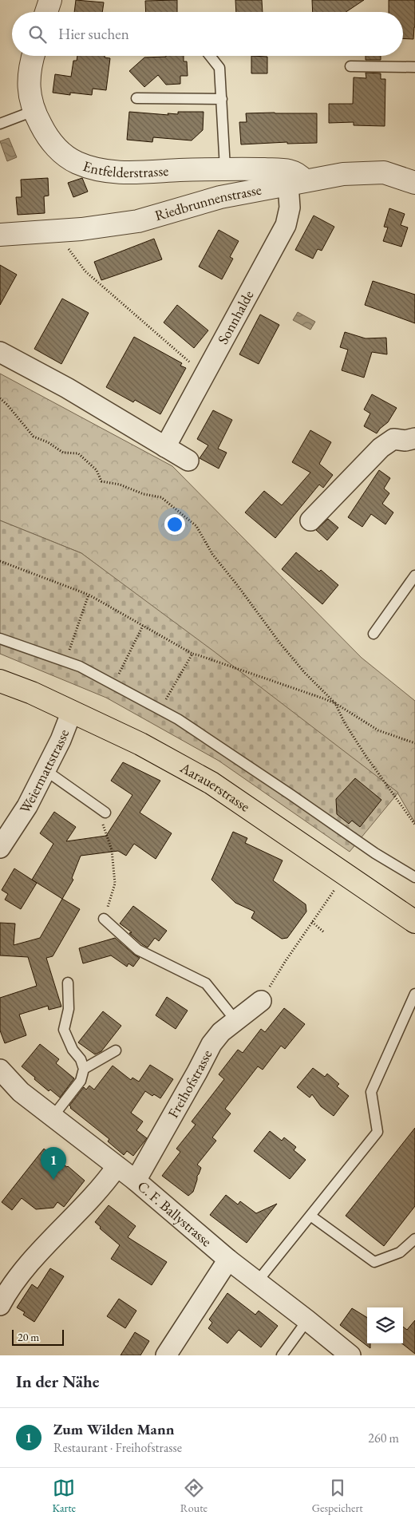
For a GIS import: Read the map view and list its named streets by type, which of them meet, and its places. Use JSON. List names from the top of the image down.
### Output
{
  "streets": {
    "main road": ["Aarauerstrasse"],
    "street": [
      "Entfelderstrasse",
      "Riedbrunnenstrasse",
      "Sonnhalde",
      "Weiermattstrasse",
      "Freihofstrasse",
      "C. F. Ballystrasse"
    ]
  },
  "crossings": [
    ["Entfelderstrasse", "Riedbrunnenstrasse"],
    ["Entfelderstrasse", "Sonnhalde"],
    ["Riedbrunnenstrasse", "Sonnhalde"],
    ["Weiermattstrasse", "Aarauerstrasse"],
    ["Freihofstrasse", "C. F. Ballystrasse"]
  ],
  "scale_bar": "20 m",
  "page": {
    "search": "Hier suchen",
    "pins": "1",
    "scale": "20 m",
    "heading": "In der Nähe",
    "list": [
      {
        "mark": "1",
        "name": "Zum Wilden Mann",
        "note": "Restaurant · Freihofstrasse",
        "value": "260 m"
      }
    ],
    "nav": ["Karte", "Route", "Gespeichert"]
  }
}
